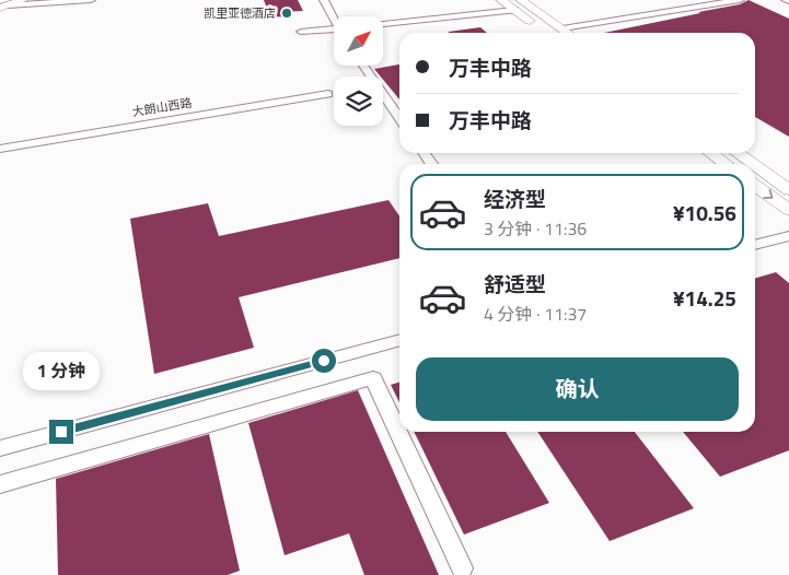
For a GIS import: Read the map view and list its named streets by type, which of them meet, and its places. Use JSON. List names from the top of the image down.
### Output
{
  "streets": {
    "street": ["大朗山西路"]
  },
  "places": ["凯里亚德酒店"],
  "north": "top right",
  "page": {
    "banner": ["万丰中路", "万丰中路"],
    "list": [
      {
        "name": "经济型",
        "note": "3 分钟 · 11:36",
        "value": "¥10.56"
      },
      {
        "name": "舒适型",
        "note": "4 分钟 · 11:37",
        "value": "¥14.25"
      }
    ],
    "buttons": "确认",
    "bubble": "1 分钟"
  }
}
